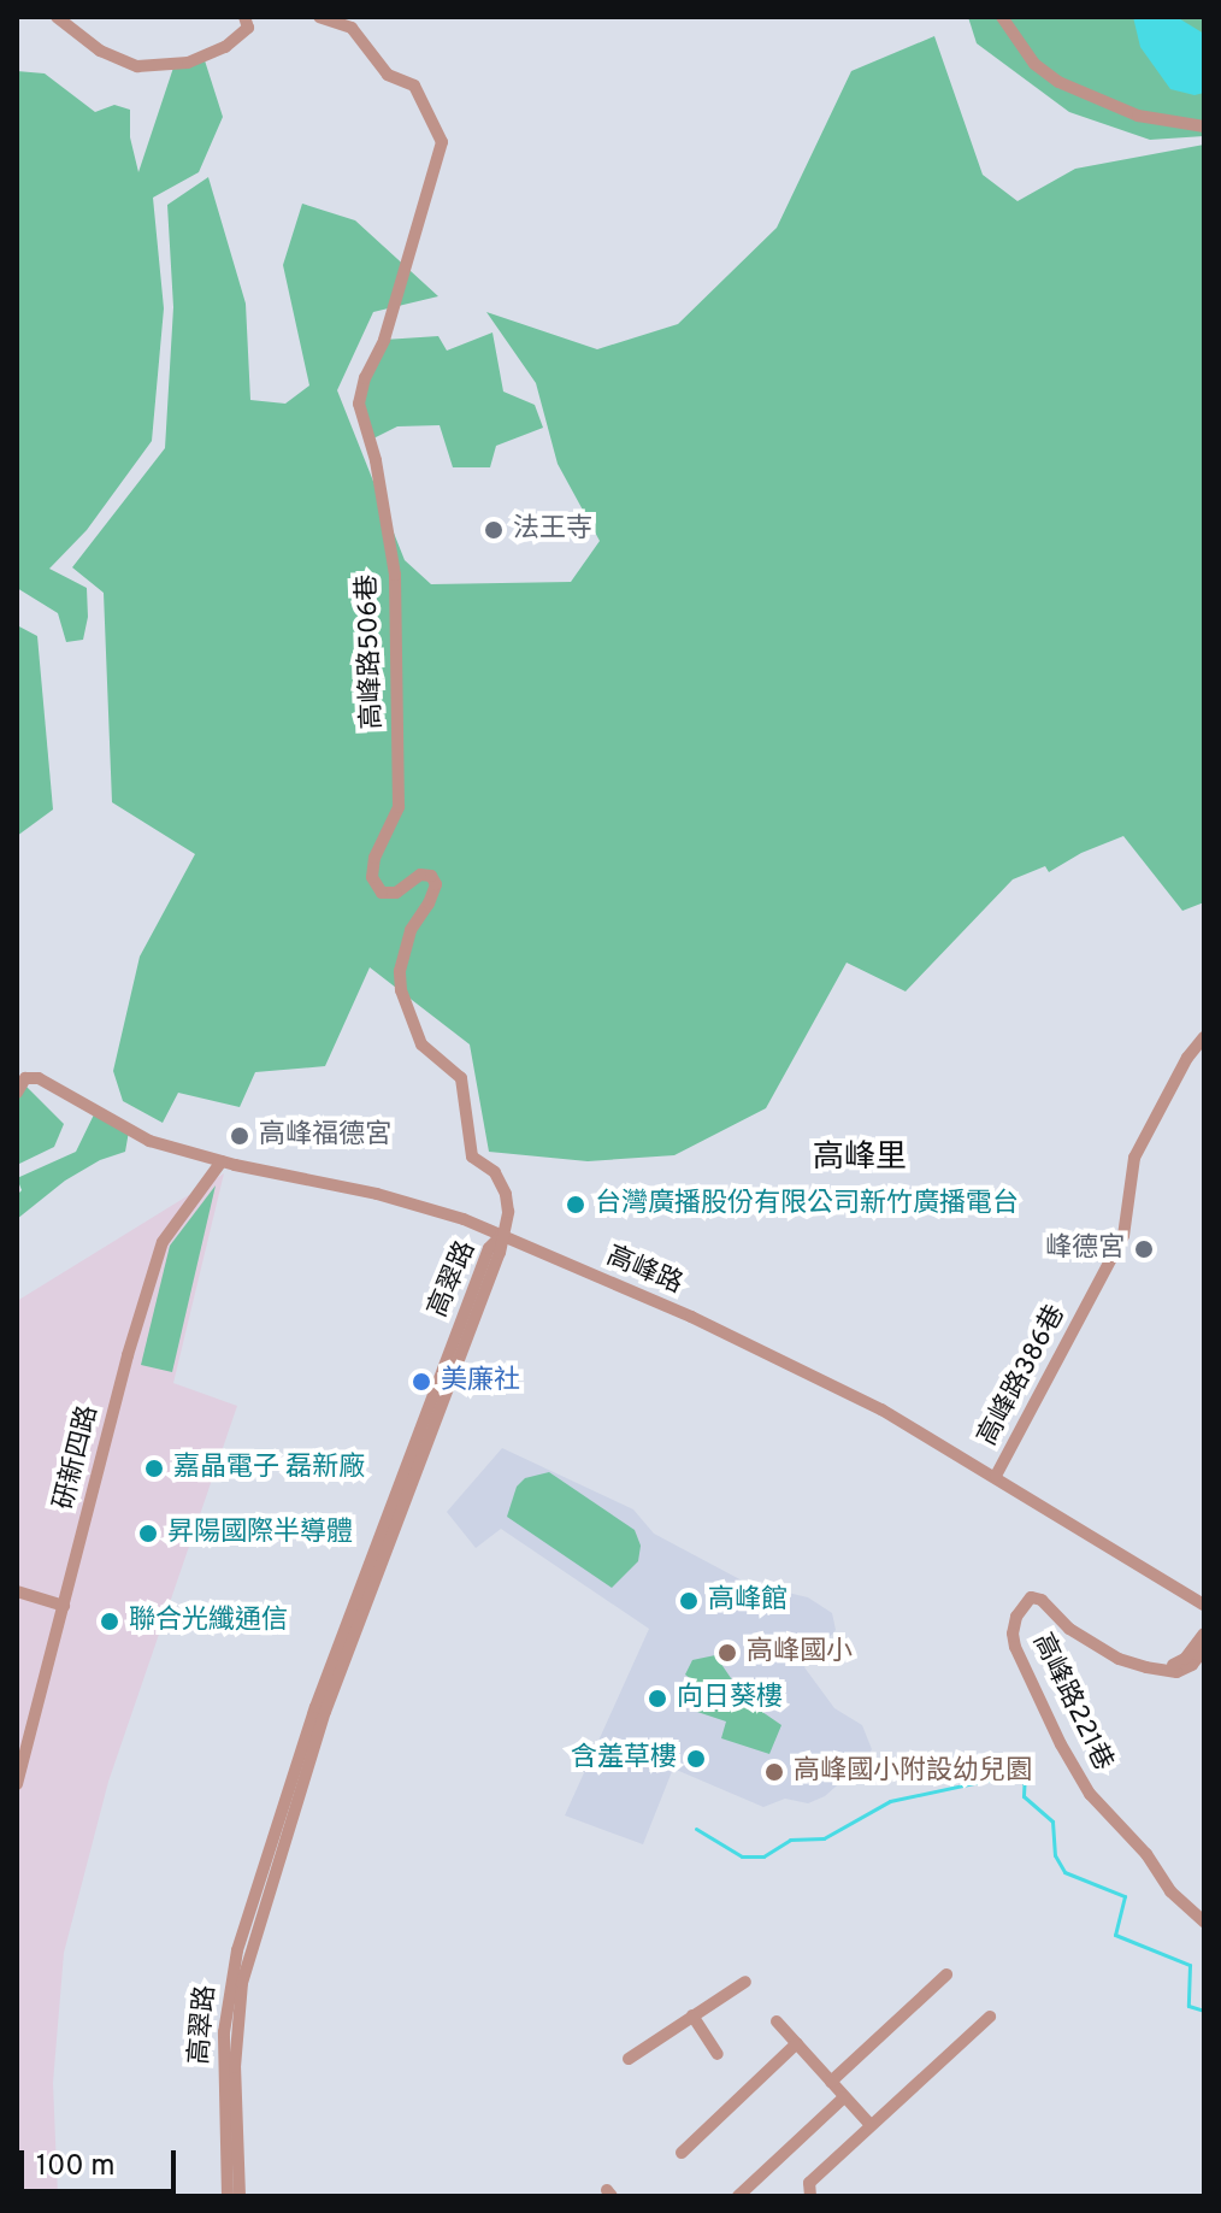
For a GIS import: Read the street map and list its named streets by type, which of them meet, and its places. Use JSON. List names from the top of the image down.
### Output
{
  "streets": {
    "street": [
      "高峰路506巷",
      "高峰路",
      "高翠路",
      "高峰路386巷",
      "研新四路",
      "高峰路221巷"
    ]
  },
  "crossings": [
    ["高峰路506巷", "高峰路"],
    ["高峰路506巷", "高翠路"],
    ["高峰路", "高翠路"],
    ["高峰路", "高峰路386巷"],
    ["高峰路", "研新四路"]
  ],
  "districts": ["高峰里"],
  "places": [
    "法王寺",
    "高峰福德宮",
    "台灣廣播股份有限公司新竹廣播電台",
    "峰德宮",
    "美廉社",
    "嘉晶電子 磊新廠",
    "昇陽國際半導體",
    "高峰館",
    "聯合光纖通信",
    "高峰國小",
    "向日葵樓",
    "含羞草樓",
    "高峰國小附設幼兒園"
  ],
  "scale_bar": "100 m"
}
